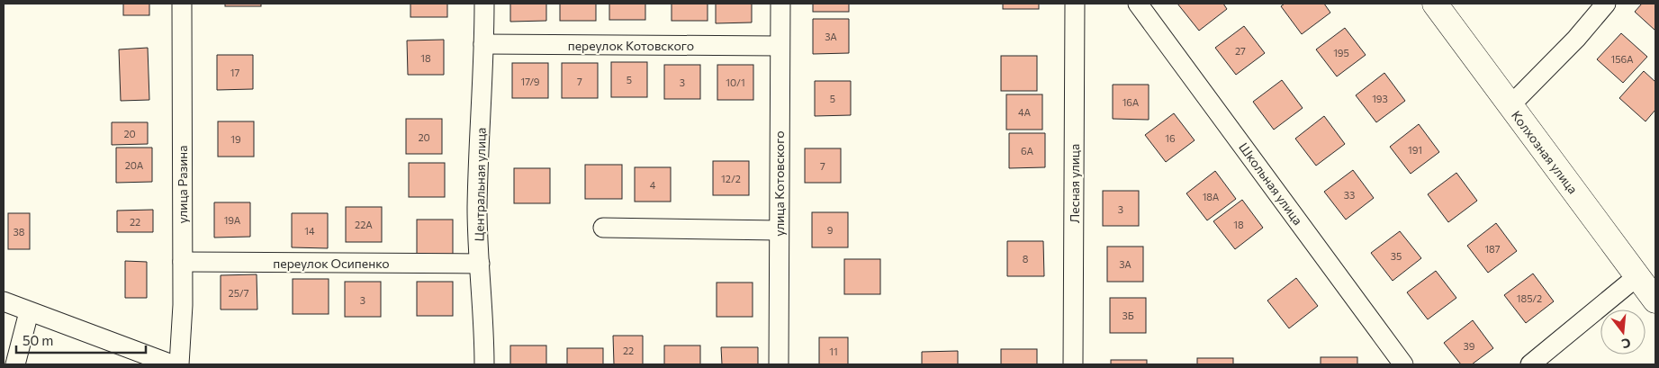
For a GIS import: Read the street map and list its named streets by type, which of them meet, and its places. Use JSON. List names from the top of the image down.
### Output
{
  "streets": {
    "main road": ["Колхозная улица"],
    "street": [
      "переулок Котовского",
      "улица Котовского",
      "Лесная улица",
      "Школьная улица",
      "улица Разина",
      "Центральная улица",
      "переулок Осипенко"
    ]
  },
  "crossings": [
    ["переулок Котовского", "улица Котовского"],
    ["переулок Котовского", "Центральная улица"],
    ["улица Разина", "переулок Осипенко"],
    ["Центральная улица", "переулок Осипенко"]
  ],
  "house_numbers": [
    "3А",
    "27",
    "195",
    "18",
    "156А",
    "17",
    "5",
    "17/9",
    "7",
    "3",
    "10/1",
    "5",
    "193",
    "16А",
    "4А",
    "20",
    "20",
    "16",
    "19",
    "191",
    "6А",
    "20А",
    "7",
    "12/2",
    "4",
    "33",
    "18А",
    "3",
    "19А",
    "22",
    "22А",
    "18",
    "9",
    "14",
    "38",
    "187",
    "35",
    "8",
    "3А",
    "25/7",
    "185/2",
    "3",
    "3Б",
    "39",
    "22",
    "11"
  ],
  "scale_bar": "50 m",
  "north": "bottom"
}
